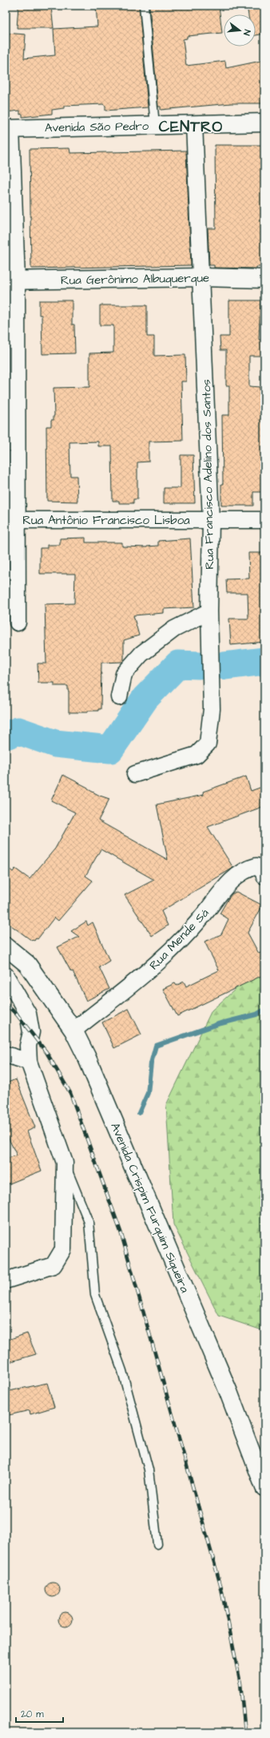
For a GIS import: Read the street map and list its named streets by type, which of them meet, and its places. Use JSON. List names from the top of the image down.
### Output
{
  "streets": {
    "main road": ["Avenida São Pedro", "Rua Gerônimo Albuquerque", "Avenida Crispim Furquim Siqueira"],
    "street": ["Rua Francisco Adelino dos Santos", "Rua Antônio Francisco Lisboa", "Rua Mende Sá"]
  },
  "crossings": [
    ["Avenida São Pedro", "Rua Francisco Adelino dos Santos"],
    ["Rua Gerônimo Albuquerque", "Rua Francisco Adelino dos Santos"],
    ["Rua Francisco Adelino dos Santos", "Rua Antônio Francisco Lisboa"],
    ["Rua Mende Sá", "Avenida Crispim Furquim Siqueira"]
  ],
  "districts": ["CENTRO"],
  "scale_bar": "20 m",
  "north": "right"
}
